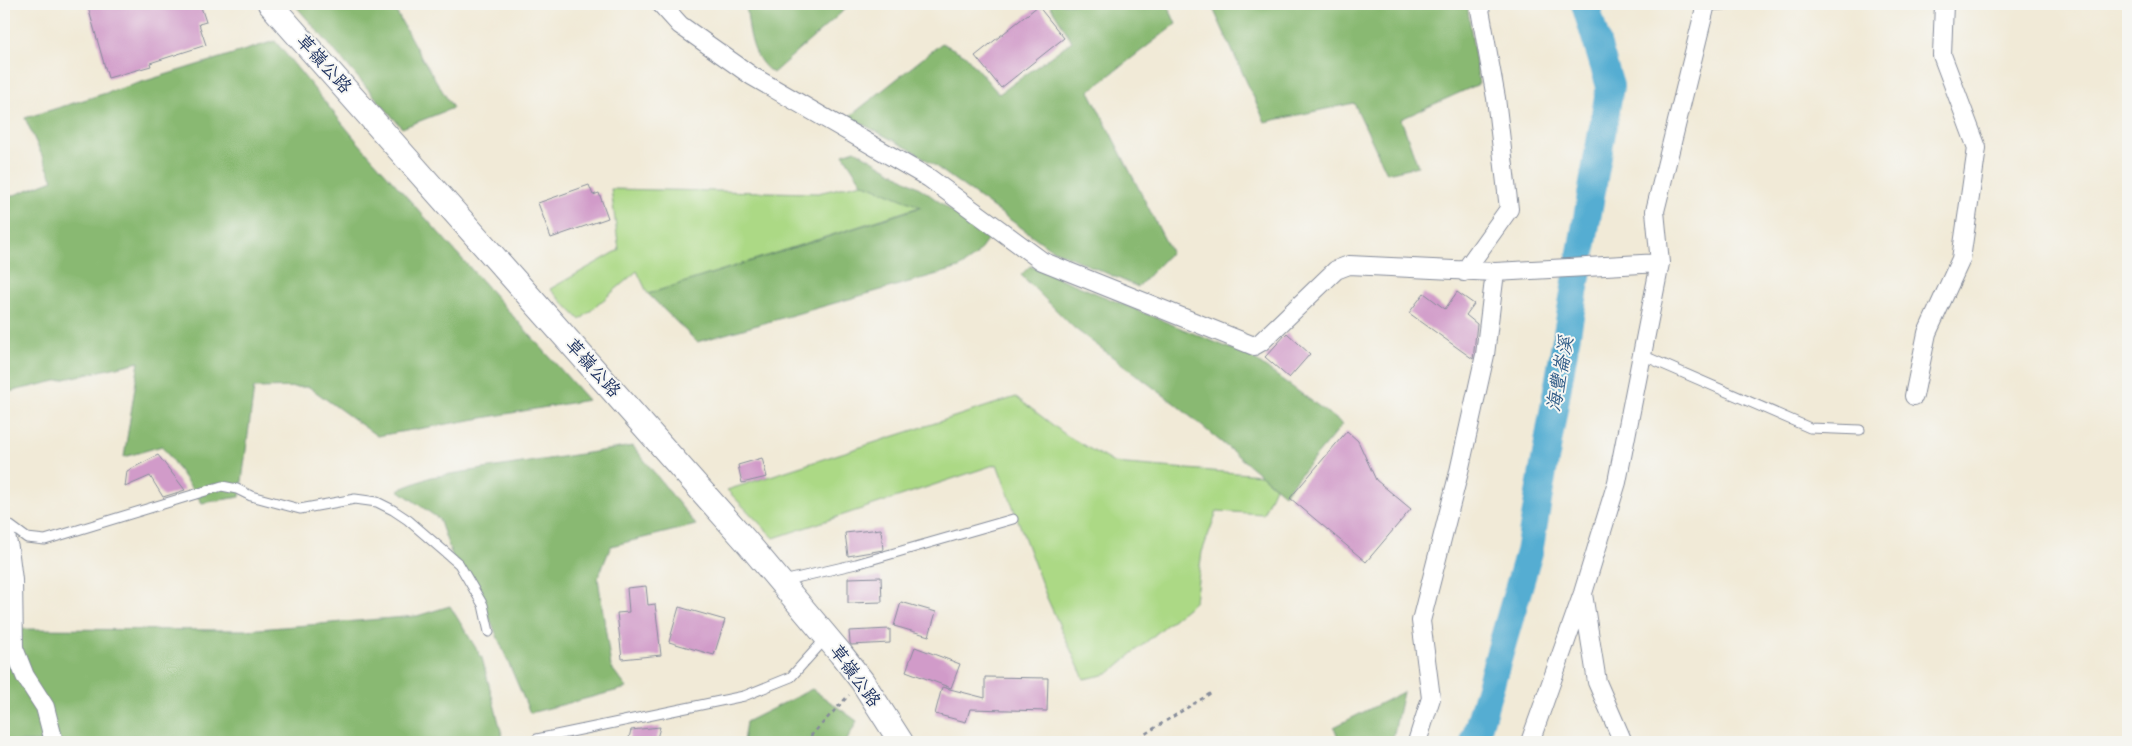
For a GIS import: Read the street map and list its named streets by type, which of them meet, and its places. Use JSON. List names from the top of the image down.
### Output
{
  "streets": {
    "main road": ["草嶺公路"]
  },
  "water": ["海豐崙溪"]
}
